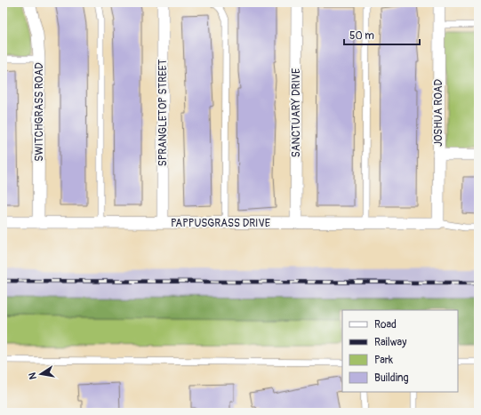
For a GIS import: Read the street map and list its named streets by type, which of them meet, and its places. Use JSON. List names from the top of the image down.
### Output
{
  "streets": {
    "street": [
      "SWITCHGRASS ROAD",
      "SPRANGLETOP STREET",
      "SANCTUARY DRIVE",
      "JOSHUA ROAD",
      "PAPPUSGRASS DRIVE"
    ]
  },
  "crossings": [
    ["SWITCHGRASS ROAD", "PAPPUSGRASS DRIVE"],
    ["SPRANGLETOP STREET", "PAPPUSGRASS DRIVE"],
    ["SANCTUARY DRIVE", "PAPPUSGRASS DRIVE"],
    ["JOSHUA ROAD", "PAPPUSGRASS DRIVE"]
  ],
  "legend": [
    "Road",
    "Railway",
    "Park",
    "Building"
  ],
  "scale_bar": "50 m",
  "north": "left"
}
